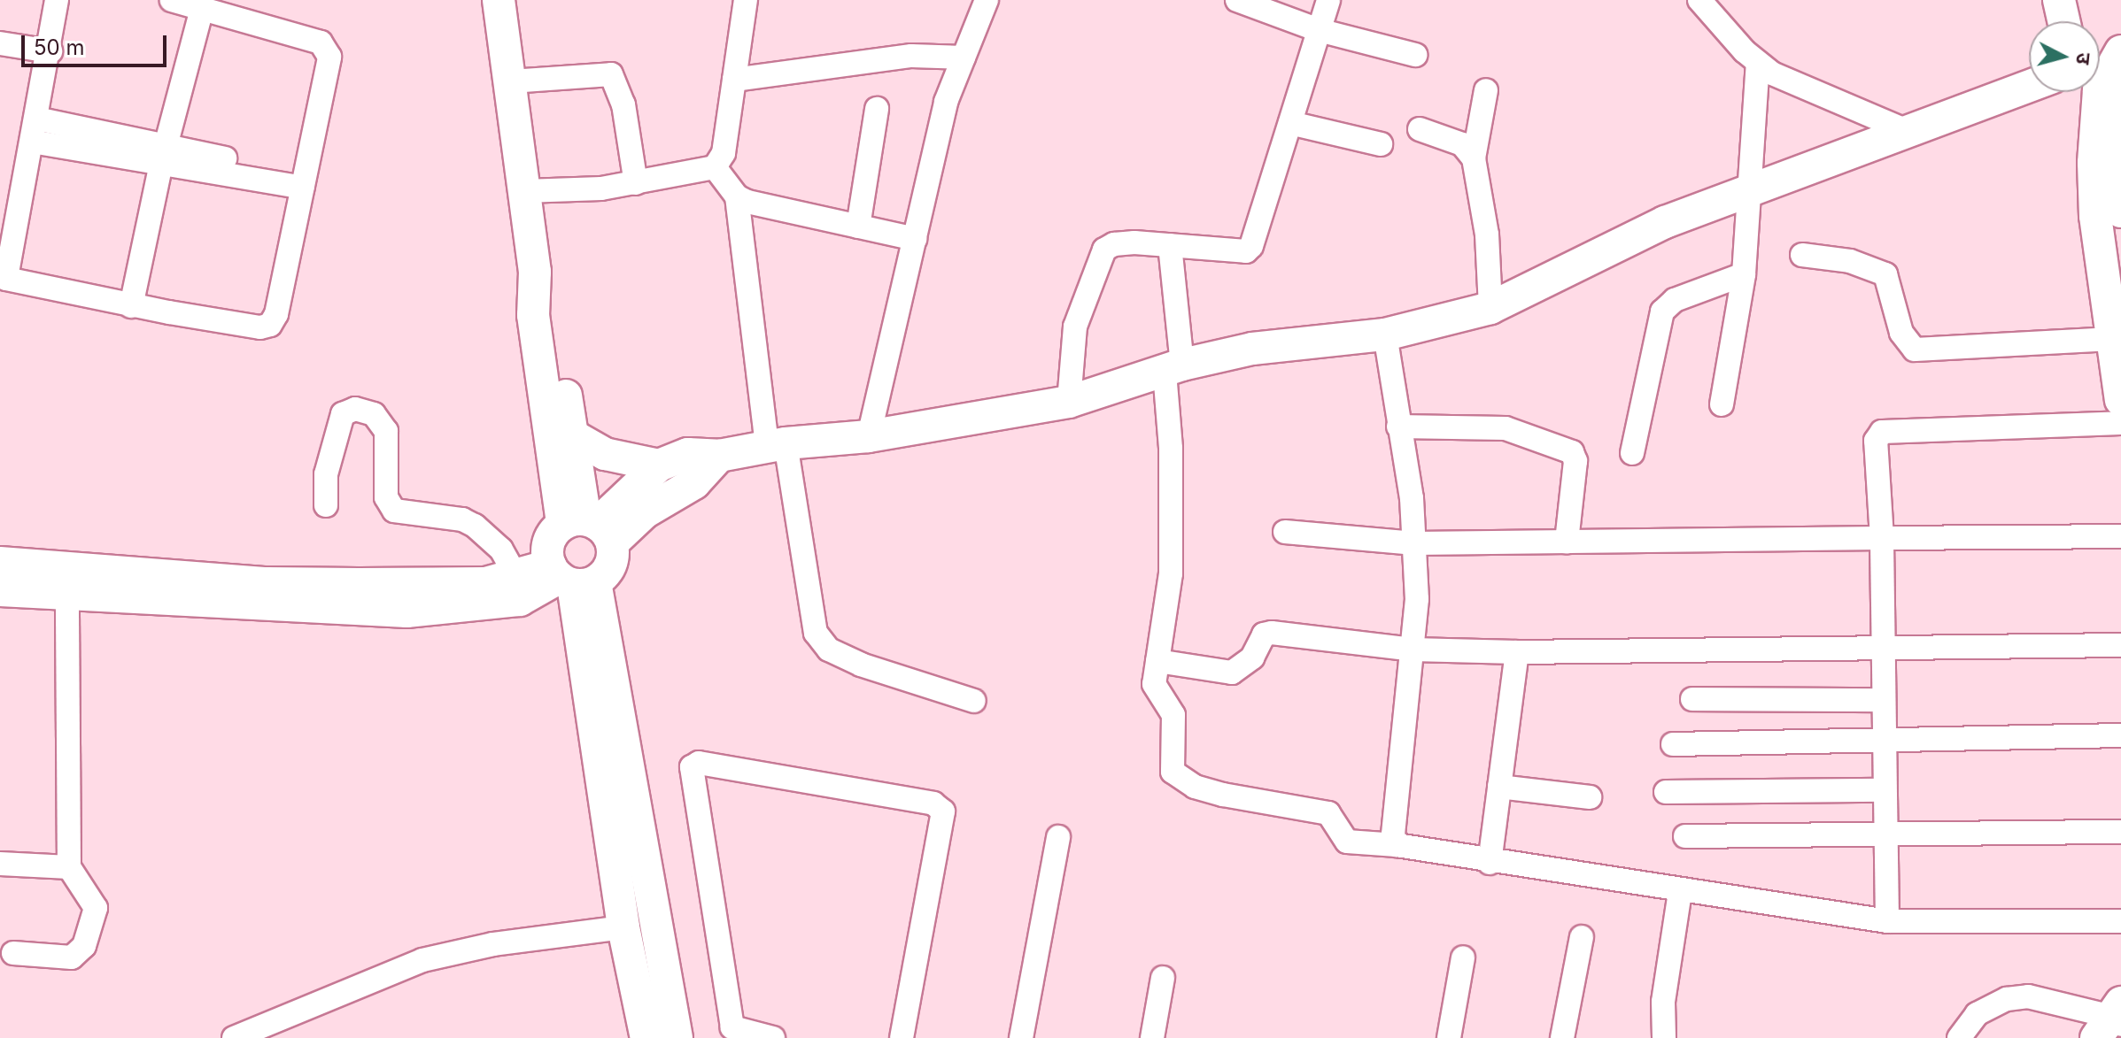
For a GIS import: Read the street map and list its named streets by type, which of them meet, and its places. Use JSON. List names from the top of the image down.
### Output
{
  "scale_bar": "50 m",
  "north": "right"
}
